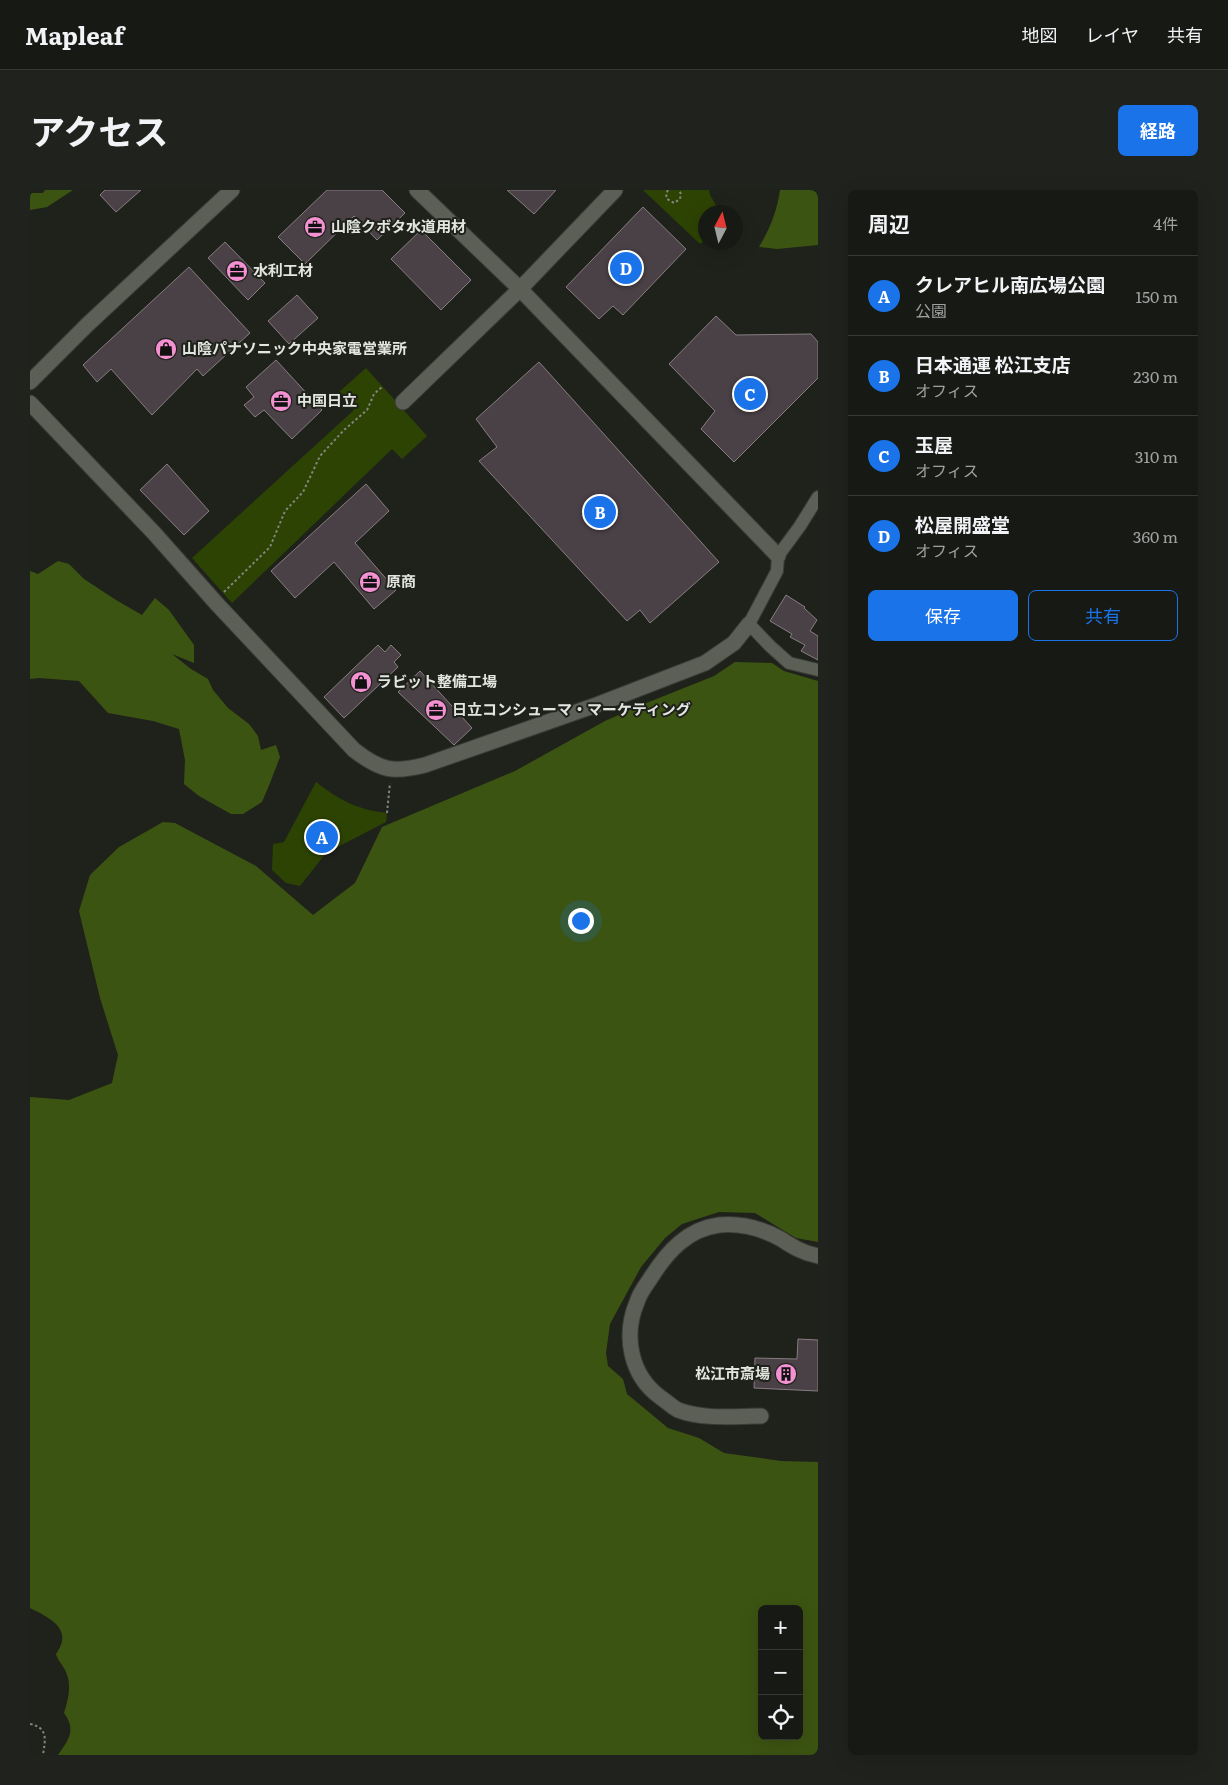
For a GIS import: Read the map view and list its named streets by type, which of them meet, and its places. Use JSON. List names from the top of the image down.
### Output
{
  "places": {
    "office": [
      "山陰クボタ水道用材",
      "水利工材",
      "中国日立",
      "原商",
      "日立コンシューマ・マーケティング"
    ],
    "shop": ["山陰パナソニック中央家電営業所", "ラビット整備工場"],
    "building": ["松江市斎場"]
  },
  "north": "top",
  "page": {
    "header": "Mapleaf",
    "nav": ["地図", "レイヤ", "共有"],
    "title": "アクセス",
    "buttons": [
      "経路",
      ["保存", "共有"]
    ],
    "heading": ["周辺", "4件"],
    "pins": [
      "D",
      "C",
      "B",
      "A"
    ],
    "list": [
      {
        "mark": "A",
        "name": "クレアヒル南広場公園",
        "note": "公園",
        "value": "150 m"
      },
      {
        "mark": "B",
        "name": "日本通運 松江支店",
        "note": "オフィス",
        "value": "230 m"
      },
      {
        "mark": "C",
        "name": "玉屋",
        "note": "オフィス",
        "value": "310 m"
      },
      {
        "mark": "D",
        "name": "松屋開盛堂",
        "note": "オフィス",
        "value": "360 m"
      }
    ],
    "map_buttons": ["+", "−"]
  }
}
